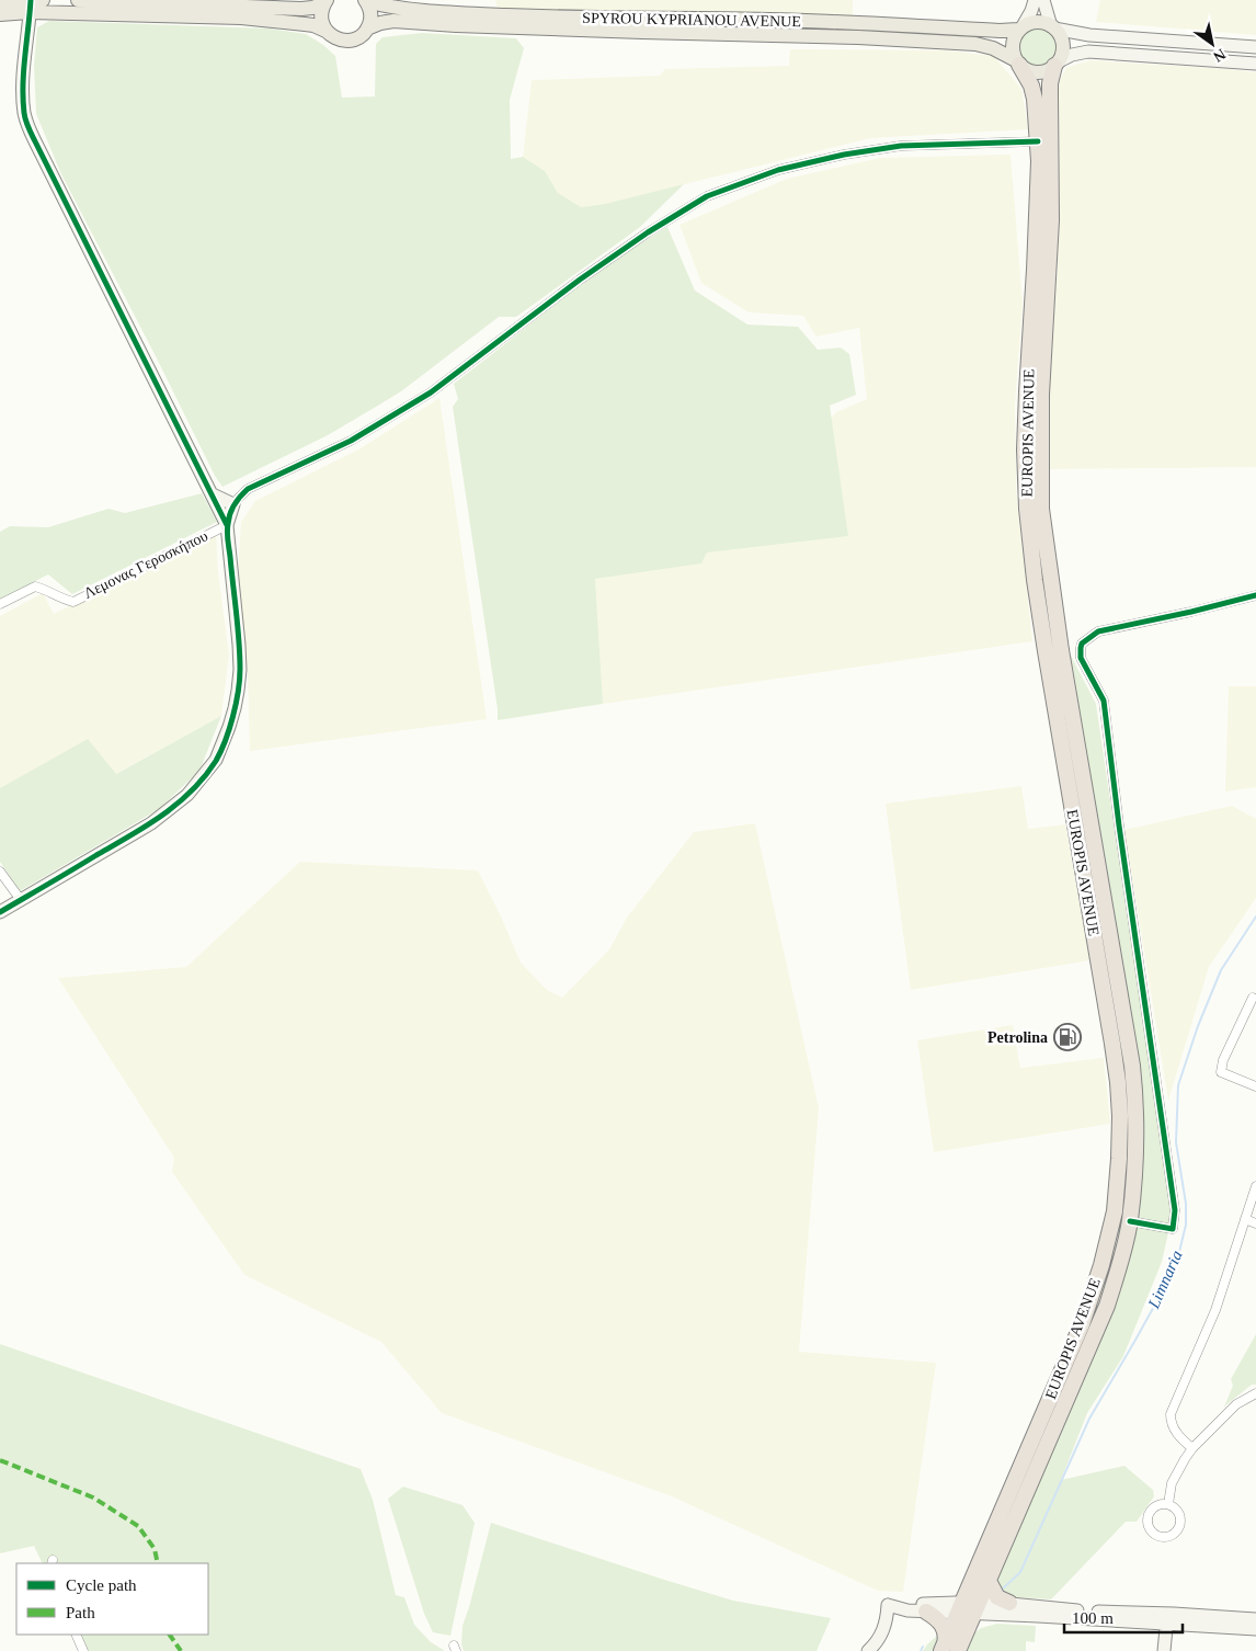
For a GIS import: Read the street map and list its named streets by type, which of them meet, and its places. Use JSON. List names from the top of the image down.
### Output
{
  "streets": {
    "highway": ["EUROPIS AVENUE"],
    "main road": ["SPYROU KYPRIANOU AVENUE"],
    "street": ["Λεμονας Γεροσκήπου"]
  },
  "crossings": [
    ["SPYROU KYPRIANOU AVENUE", "EUROPIS AVENUE"]
  ],
  "water": ["Limnaria"],
  "places": {
    "fuel station": ["Petrolina"]
  },
  "legend": ["Cycle path", "Path"],
  "scale_bar": "100 m",
  "north": "bottom right"
}
